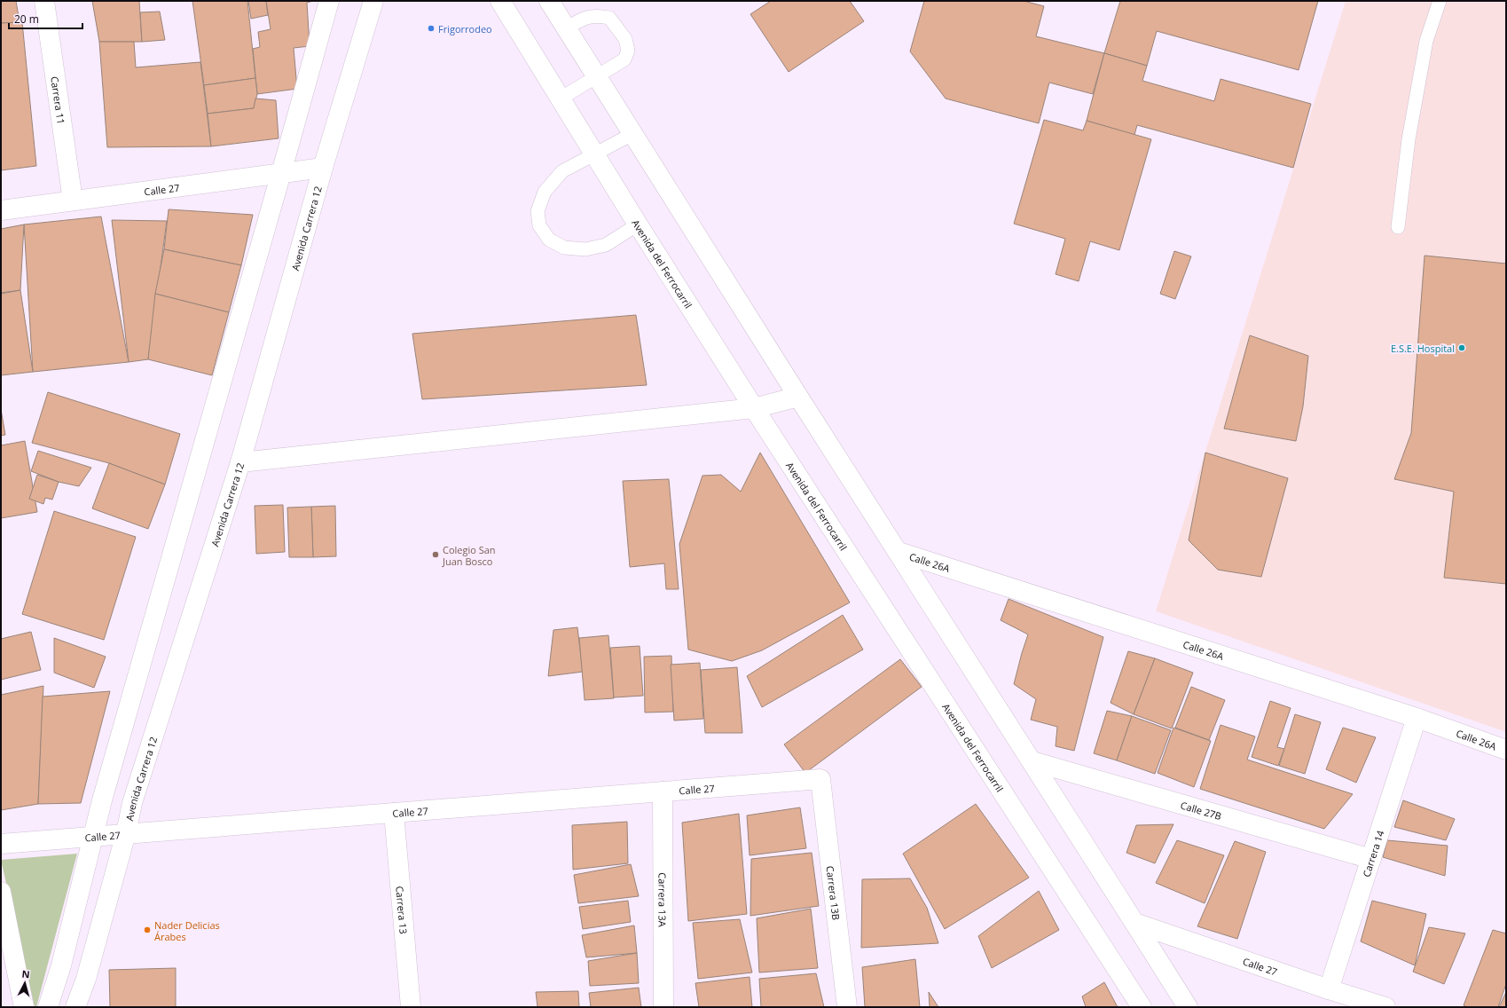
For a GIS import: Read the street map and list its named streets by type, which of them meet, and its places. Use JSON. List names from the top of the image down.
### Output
{
  "streets": {
    "street": [
      "Carrera 11",
      "Calle 27",
      "Avenida Carrera 12",
      "Avenida del Ferrocarril",
      "Calle 26A",
      "Calle 27B",
      "Carrera 14",
      "Carrera 13B",
      "Carrera 13A",
      "Carrera 13"
    ]
  },
  "crossings": [
    ["Carrera 11", "Calle 27"],
    ["Calle 27", "Avenida Carrera 12"],
    ["Calle 27", "Carrera 14"],
    ["Calle 27", "Carrera 13B"],
    ["Calle 27", "Carrera 13A"],
    ["Calle 27", "Carrera 13"],
    ["Calle 26A", "Carrera 14"],
    ["Calle 27B", "Carrera 14"]
  ],
  "places": [
    "Frigorrodeo",
    "E.S.E. Hospital",
    "Colegio San Juan Bosco",
    "Nader Delicias Árabes"
  ],
  "scale_bar": "20 m",
  "north": "top"
}
